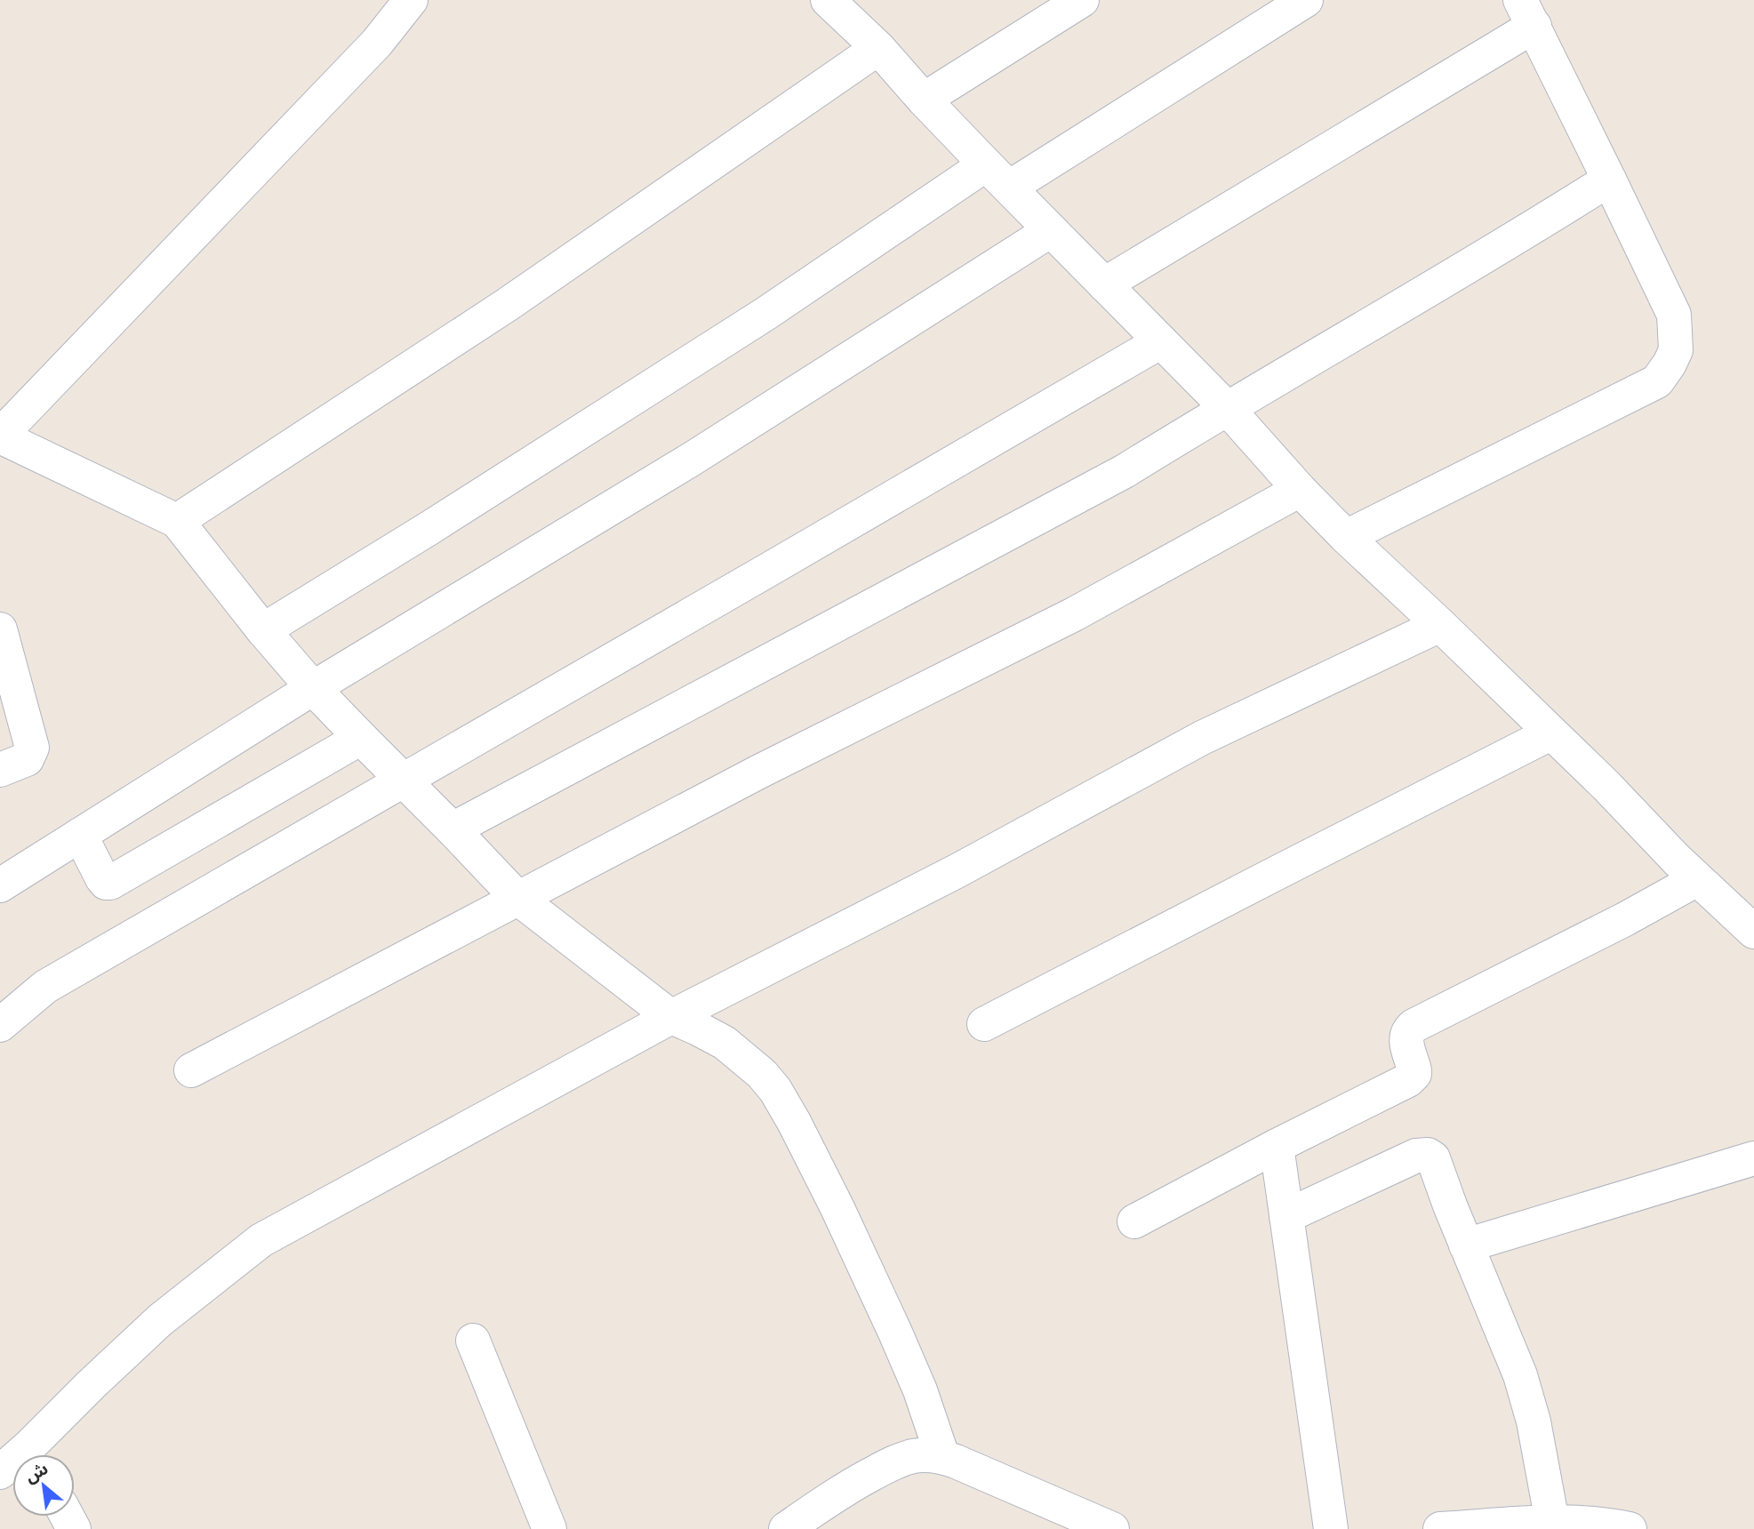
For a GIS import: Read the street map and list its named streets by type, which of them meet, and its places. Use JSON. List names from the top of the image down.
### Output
{
  "north": "top left"
}
